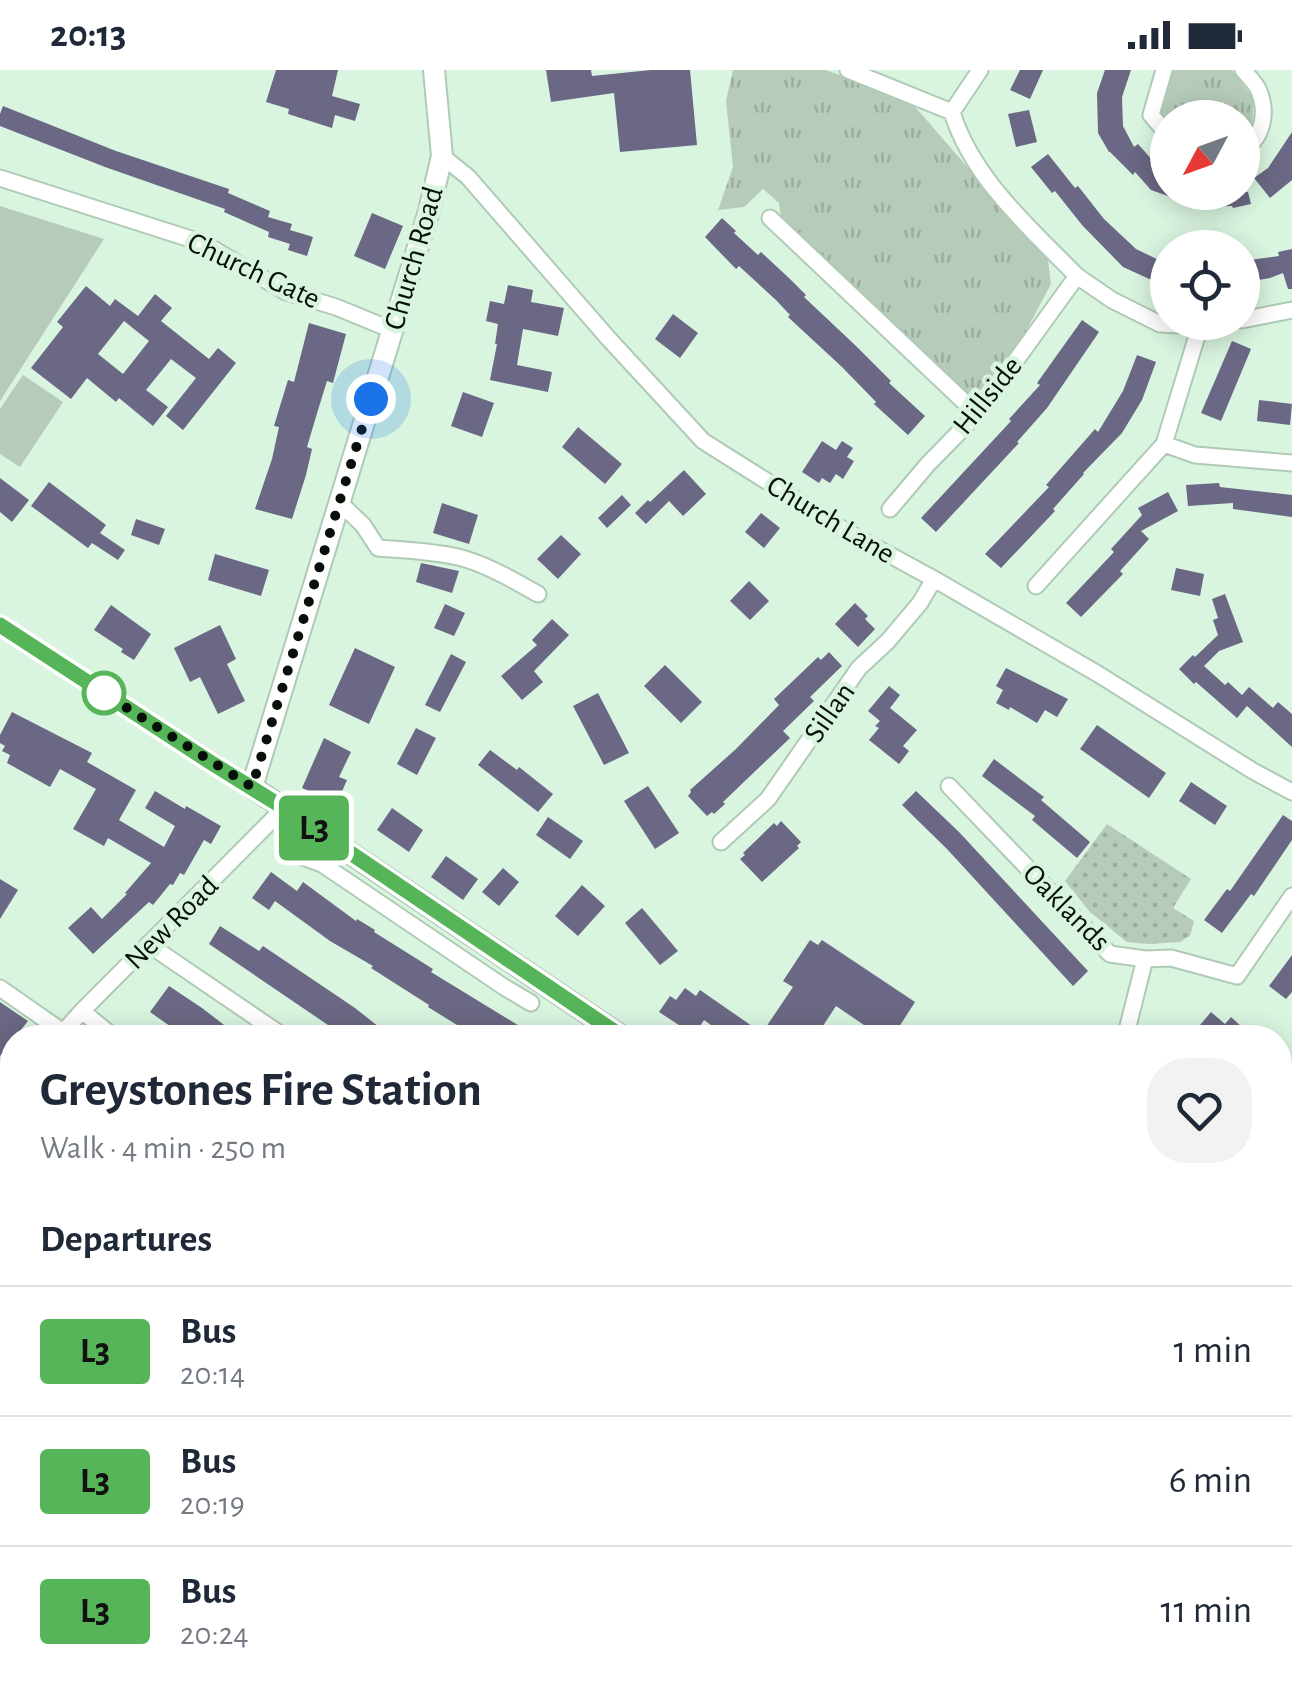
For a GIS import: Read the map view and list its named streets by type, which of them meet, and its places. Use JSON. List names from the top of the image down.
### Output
{
  "streets": {
    "main road": ["Church Road"],
    "street": [
      "Church Gate",
      "Hillside",
      "Church Lane",
      "Sillan",
      "Oaklands",
      "New Road"
    ]
  },
  "crossings": [
    ["Church Road", "Church Gate"],
    ["Church Road", "Church Lane"],
    ["Church Lane", "Sillan"]
  ],
  "lines": ["bus line L3"],
  "north": "bottom left",
  "page": {
    "status": "20:13",
    "on_map": "L3",
    "heading": [
      ["Greystones Fire Station", "Walk · 4 min · 250 m"],
      "Departures"
    ],
    "list": [
      {
        "mark": "L3",
        "name": "Bus",
        "note": "20:14",
        "value": "1 min"
      },
      {
        "mark": "L3",
        "name": "Bus",
        "note": "20:19",
        "value": "6 min"
      },
      {
        "mark": "L3",
        "name": "Bus",
        "note": "20:24",
        "value": "11 min"
      }
    ]
  }
}
